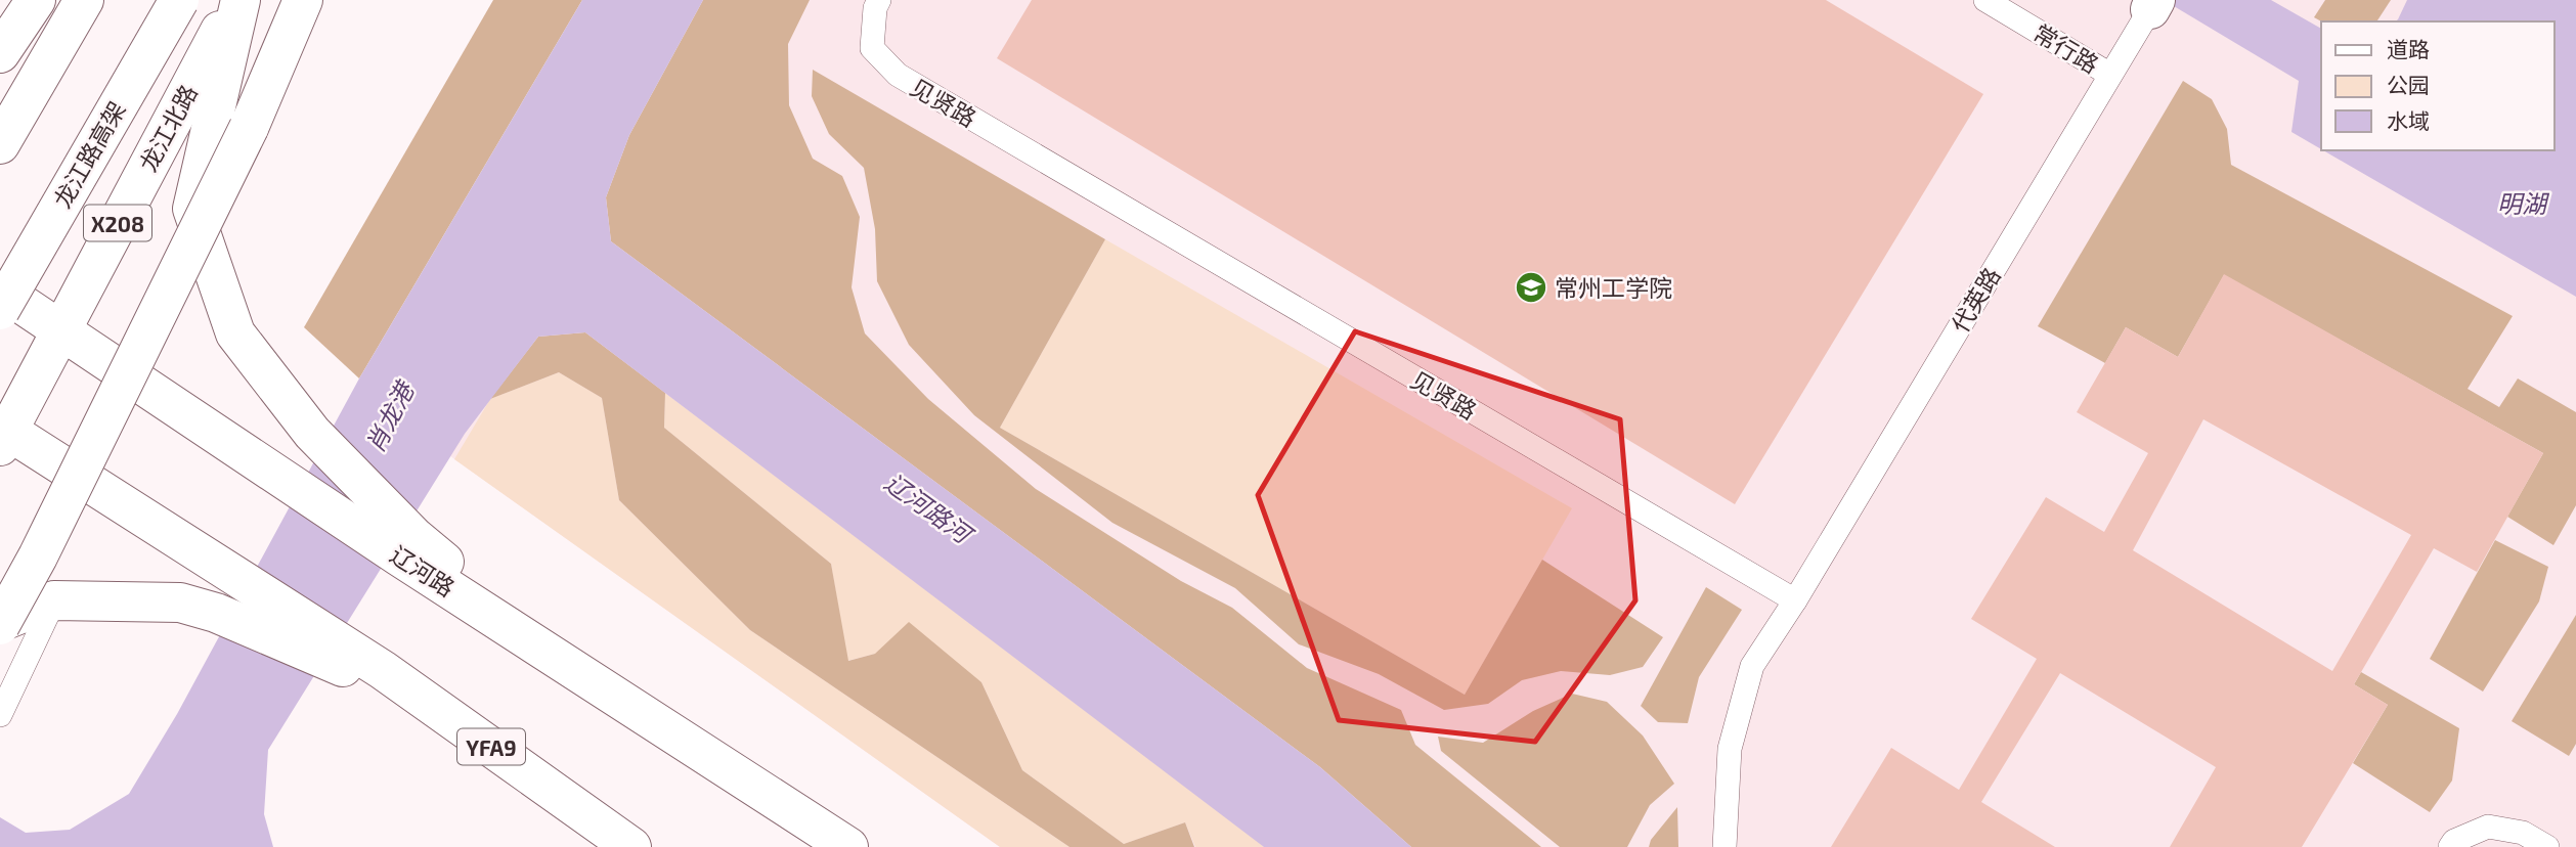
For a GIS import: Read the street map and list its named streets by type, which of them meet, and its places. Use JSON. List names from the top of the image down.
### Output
{
  "streets": {
    "main road": [
      "龙江北路",
      "龙江路高架",
      "X208",
      "辽河路",
      "YFA9"
    ],
    "lane": ["常行路", "见贤路", "代英路"]
  },
  "crossings": [
    ["常行路", "代英路"],
    ["见贤路", "代英路"],
    ["龙江北路", "辽河路"],
    ["龙江北路", "YFA9"]
  ],
  "water": ["明湖", "肖龙港", "辽河路河"],
  "places": {
    "school or university": ["常州工学院"]
  },
  "legend": ["道路", "公园", "水域"]
}
